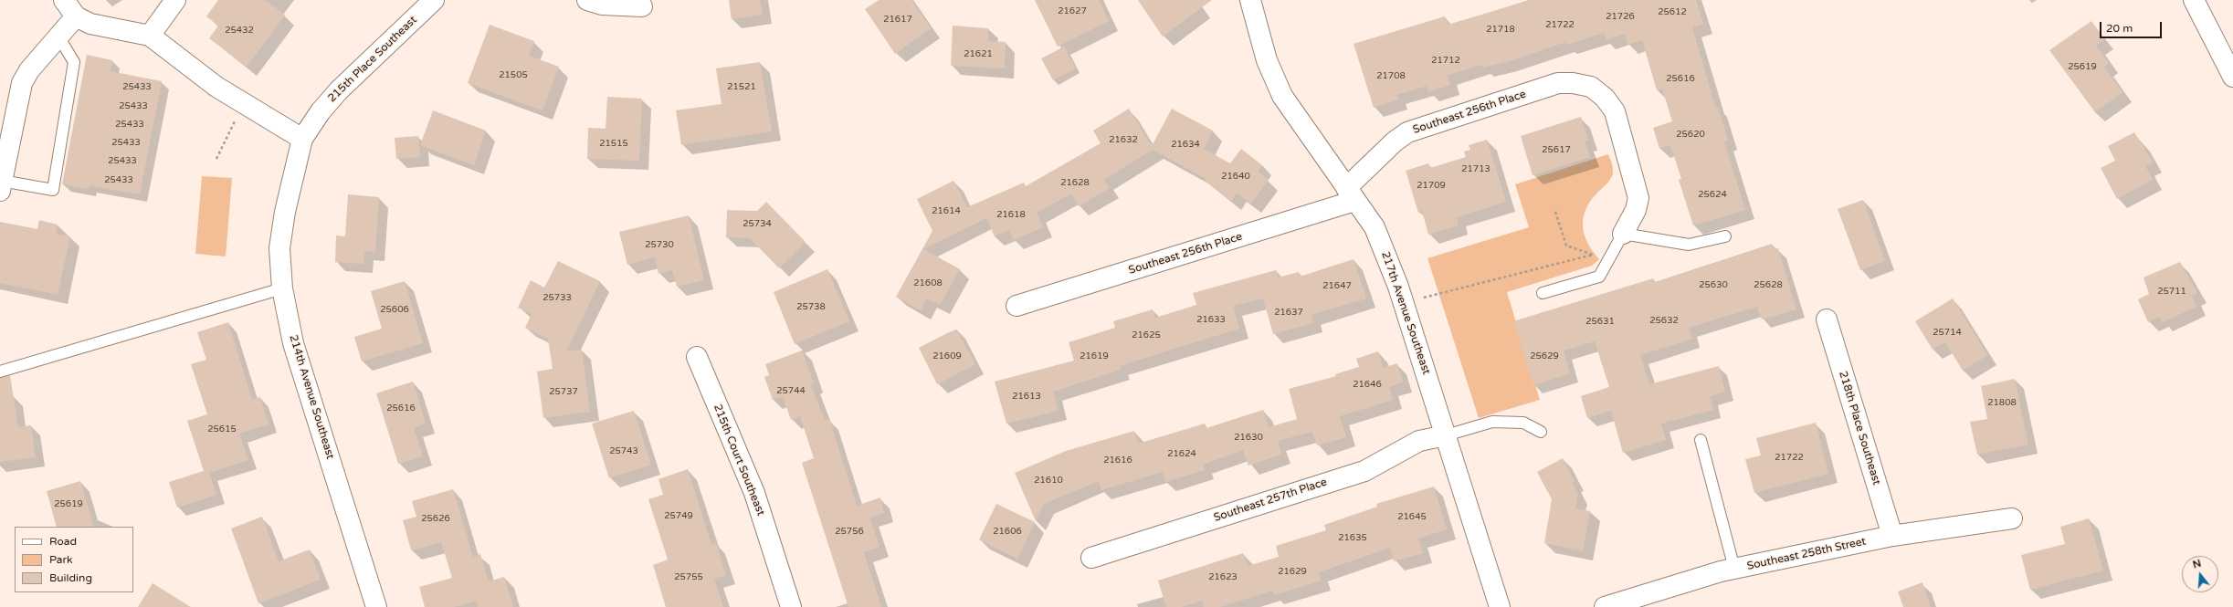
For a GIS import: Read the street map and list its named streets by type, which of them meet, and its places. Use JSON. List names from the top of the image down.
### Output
{
  "streets": {
    "street": [
      "215th Place Southeast",
      "Southeast 256th Place",
      "217th Avenue Southeast",
      "214th Avenue Southeast",
      "218th Place Southeast",
      "215th Court Southeast",
      "Southeast 257th Place",
      "Southeast 258th Street"
    ]
  },
  "crossings": [
    ["215th Place Southeast", "214th Avenue Southeast"],
    ["Southeast 256th Place", "217th Avenue Southeast"],
    ["217th Avenue Southeast", "Southeast 257th Place"],
    ["218th Place Southeast", "Southeast 258th Street"]
  ],
  "house_numbers": [
    "21627",
    "25612",
    "21726",
    "21617",
    "21722",
    "21718",
    "25432",
    "21621",
    "21712",
    "25619",
    "21505",
    "21708",
    "25616",
    "25433",
    "21521",
    "25433",
    "25433",
    "25620",
    "21632",
    "25433",
    "21515",
    "21634",
    "25617",
    "25433",
    "21713",
    "21640",
    "25433",
    "21628",
    "21709",
    "25624",
    "21614",
    "21618",
    "25734",
    "25730",
    "21608",
    "25630",
    "25628",
    "21647",
    "25711",
    "25733",
    "25738",
    "25606",
    "21637",
    "21633",
    "25632",
    "25631",
    "25714",
    "21625",
    "21609",
    "21619",
    "25629",
    "21646",
    "25744",
    "25737",
    "21613",
    "21808",
    "25616",
    "25615",
    "21630",
    "25743",
    "21624",
    "21722",
    "21616",
    "21610",
    "25619",
    "25749",
    "21645",
    "25626",
    "25756",
    "21606",
    "21635",
    "21629",
    "25755",
    "21623"
  ],
  "legend": ["Road", "Park", "Building"],
  "scale_bar": "20 m",
  "north": "top"
}
